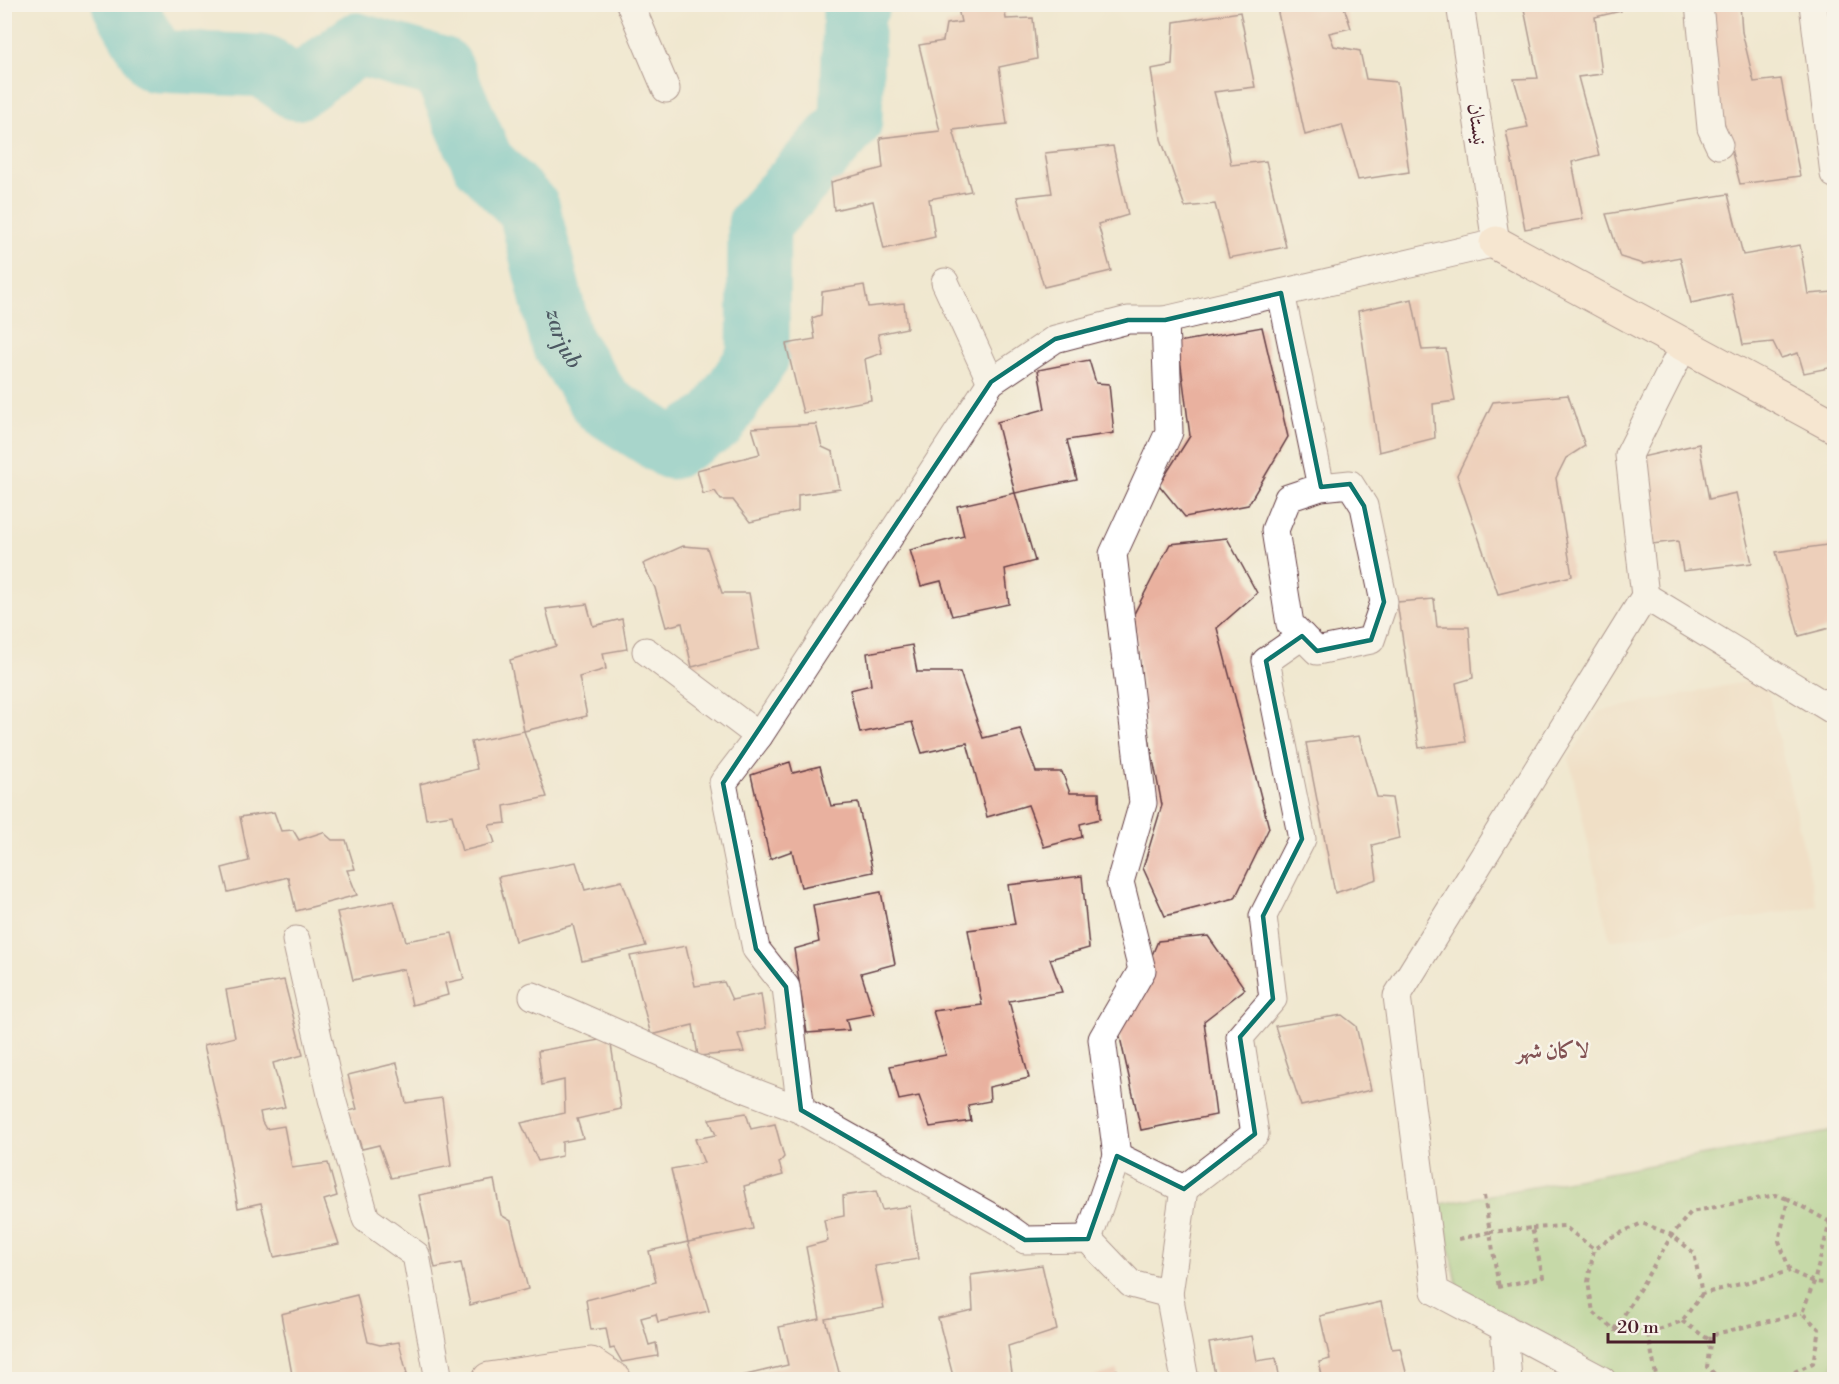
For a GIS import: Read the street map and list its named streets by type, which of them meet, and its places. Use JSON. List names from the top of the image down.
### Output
{
  "streets": {
    "street": ["نیستان"]
  },
  "districts": ["لاکان شهر"],
  "water": ["zarjub"],
  "scale_bar": "20 m"
}
